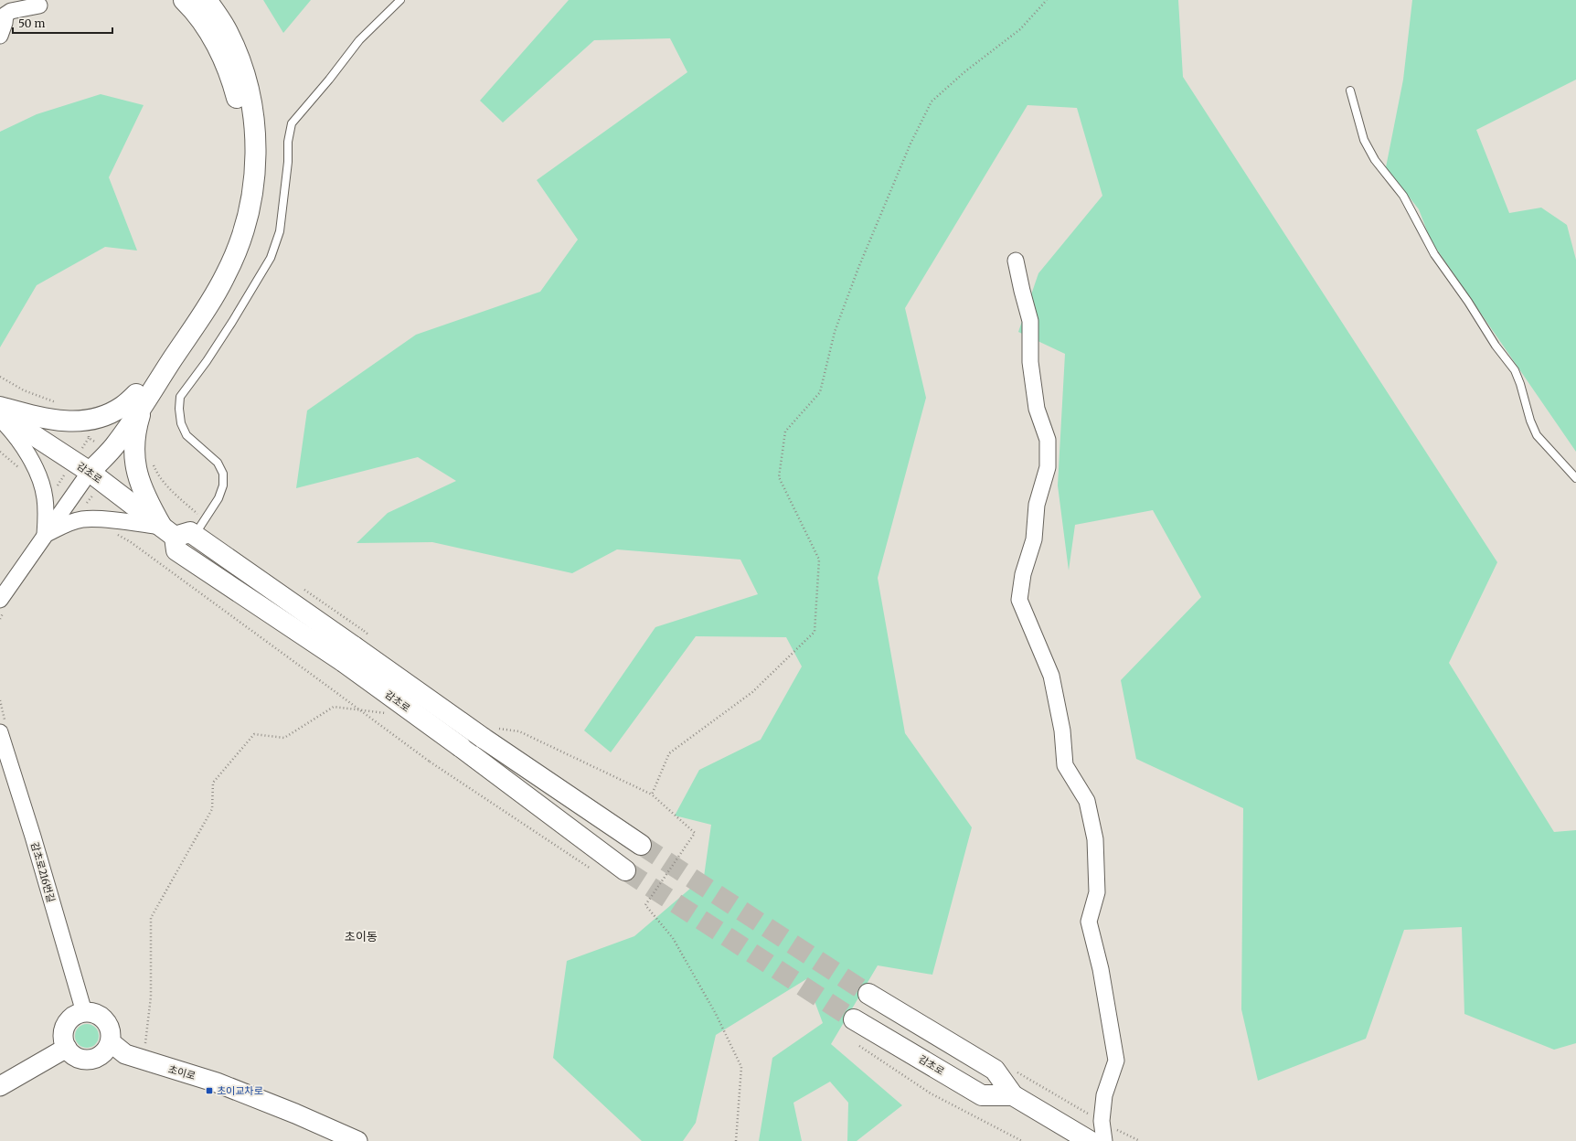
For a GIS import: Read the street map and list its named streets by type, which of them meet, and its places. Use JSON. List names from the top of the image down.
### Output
{
  "streets": {
    "main road": ["감초로"],
    "street": ["감초로216번길", "초이로"]
  },
  "crossings": [
    ["감초로216번길", "초이로"]
  ],
  "districts": ["초이동"],
  "places": {
    "transit": ["초이교차로"]
  },
  "scale_bar": "50 m"
}
